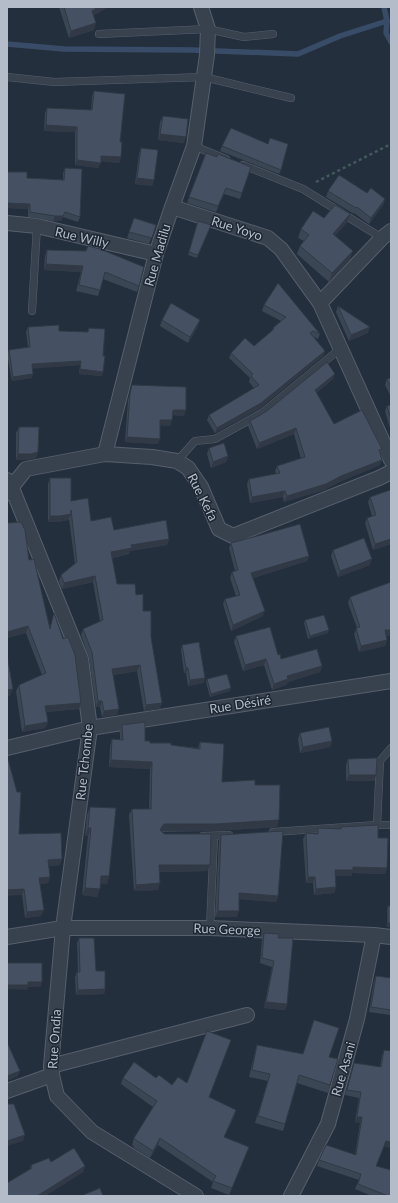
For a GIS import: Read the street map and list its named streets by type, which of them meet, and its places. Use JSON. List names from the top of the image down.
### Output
{
  "streets": {
    "street": [
      "Rue Yoyo",
      "Rue Willy",
      "Rue Madilu",
      "Rue Kefa",
      "Rue Désiré",
      "Rue Tchombe",
      "Rue George",
      "Rue Ondia",
      "Rue Asani"
    ]
  },
  "crossings": [
    ["Rue Yoyo", "Rue Madilu"],
    ["Rue Willy", "Rue Madilu"],
    ["Rue Madilu", "Rue Kefa"],
    ["Rue Kefa", "Rue Tchombe"],
    ["Rue Désiré", "Rue Tchombe"],
    ["Rue Tchombe", "Rue George"],
    ["Rue Tchombe", "Rue Ondia"],
    ["Rue George", "Rue Ondia"],
    ["Rue George", "Rue Asani"]
  ]
}
